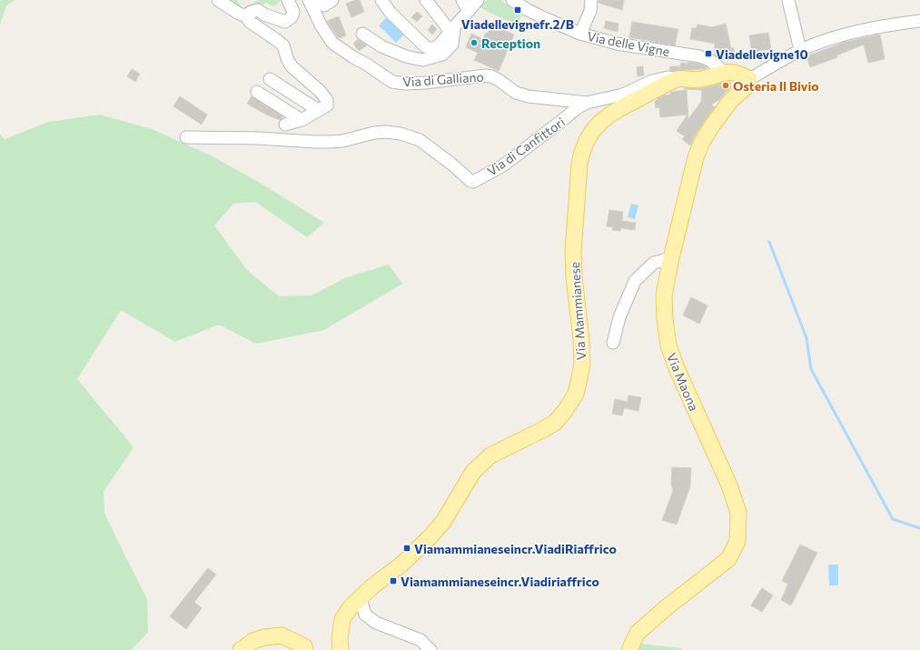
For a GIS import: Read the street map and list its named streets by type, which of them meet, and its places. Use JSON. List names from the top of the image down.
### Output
{
  "streets": {
    "main road": ["Via Mammianese", "Via Maona"],
    "street": ["Via delle Vigne", "Via di Galliano", "Via di Canfittori"]
  },
  "crossings": [
    ["Via delle Vigne", "Via Mammianese"],
    ["Via di Galliano", "Via di Canfittori"],
    ["Via di Canfittori", "Via Mammianese"],
    ["Via Mammianese", "Via Maona"]
  ],
  "places": {
    "transit": [
      "Viadellevignefr.2/B",
      "Viadellevigne10",
      "Viamammianeseincr.ViadiRiaffrico",
      "Viamammianeseincr.Viadiriaffrico"
    ],
    "other": ["Reception", "Osteria Il Bivio"]
  }
}
